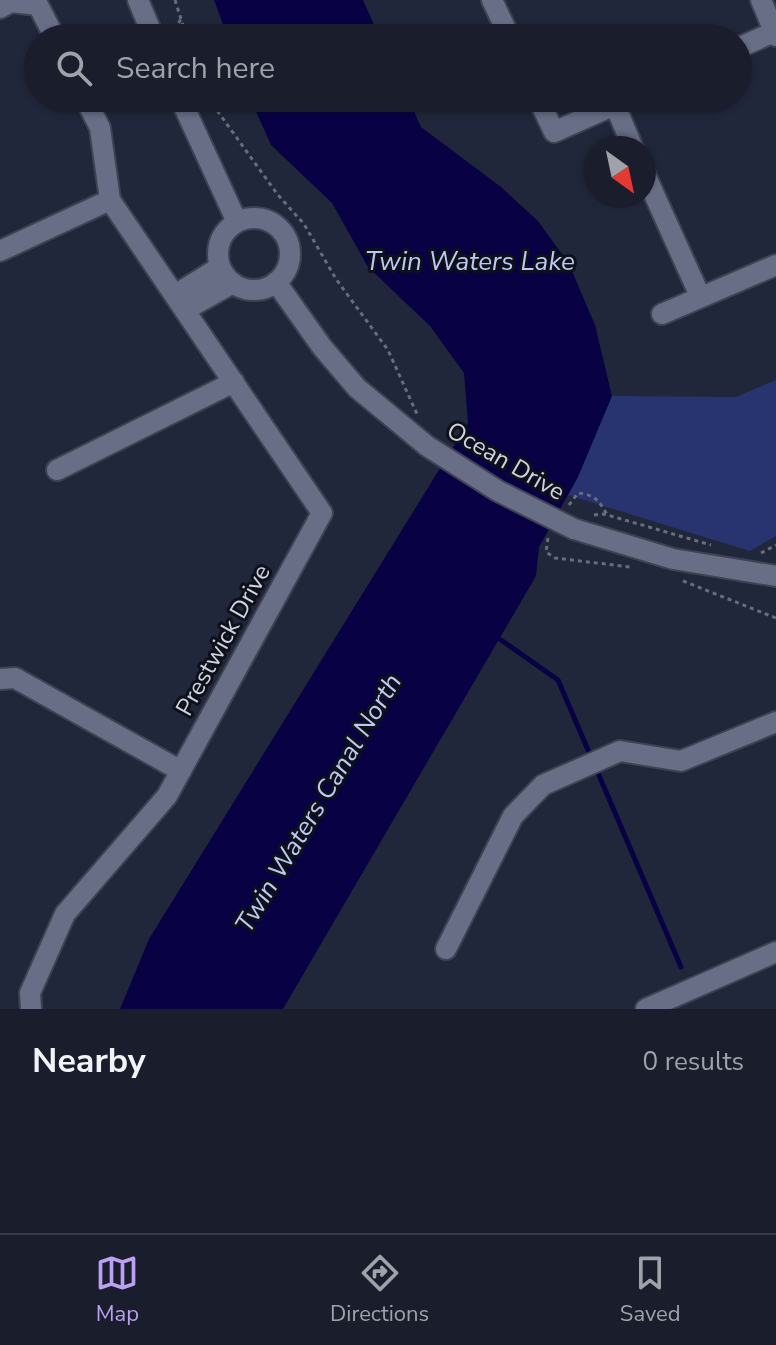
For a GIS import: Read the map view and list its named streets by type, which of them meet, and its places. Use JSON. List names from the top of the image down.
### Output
{
  "streets": {
    "street": ["Ocean Drive", "Prestwick Drive"]
  },
  "water": ["Twin Waters Lake", "Twin Waters Canal North"],
  "north": "bottom right",
  "page": {
    "search": "Search here",
    "heading": ["Nearby", "0 results"],
    "nav": ["Map", "Directions", "Saved"]
  }
}
